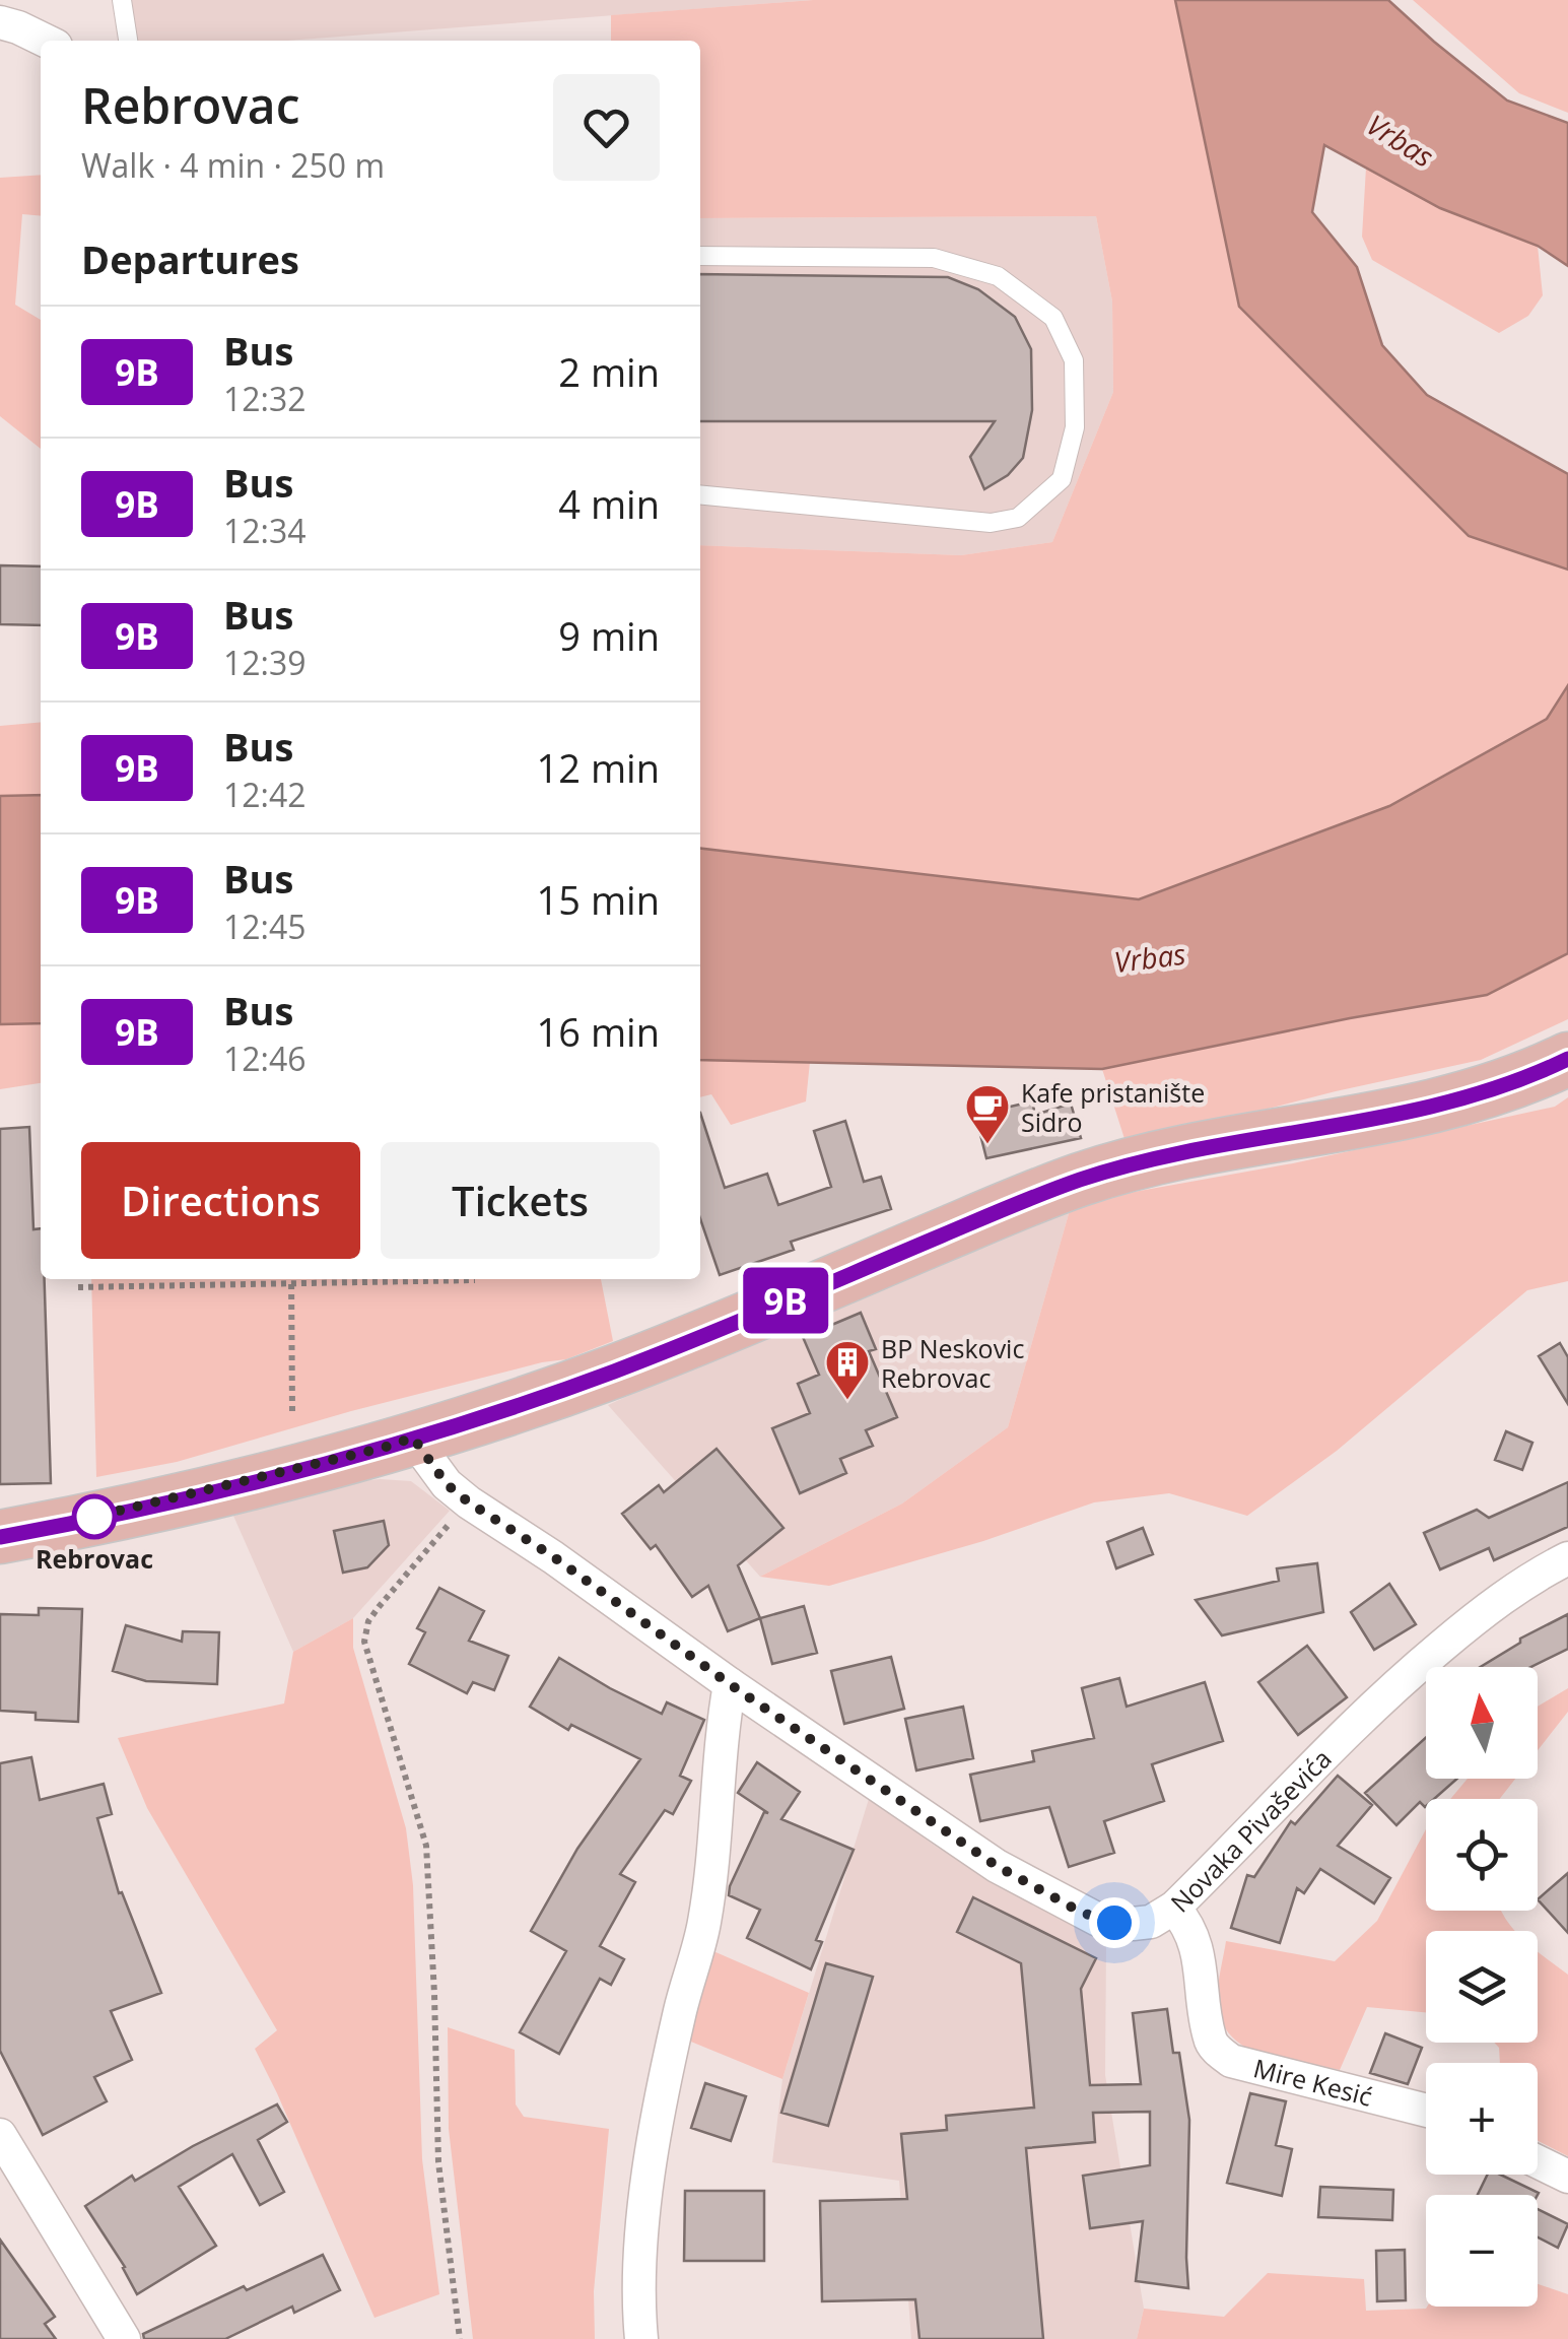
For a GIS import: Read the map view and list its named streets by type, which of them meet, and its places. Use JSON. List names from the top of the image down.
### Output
{
  "streets": {
    "street": ["Novaka Pivaševića", "Mire Kesić"]
  },
  "crossings": [
    ["Novaka Pivaševića", "Mire Kesić"]
  ],
  "water": ["Vrbas"],
  "places": {
    "cafe": ["Kafe pristanište Sidro"],
    "building": ["BP Neskovic Rebrovac"],
    "other": ["Rebrovac"]
  },
  "lines": ["bus line 9B"],
  "north": "top",
  "page": {
    "on_map": "9B",
    "heading": [
      ["Rebrovac", "Walk · 4 min · 250 m"],
      "Departures"
    ],
    "list": [
      {
        "mark": "9B",
        "name": "Bus",
        "note": "12:32",
        "value": "2 min"
      },
      {
        "mark": "9B",
        "name": "Bus",
        "note": "12:34",
        "value": "4 min"
      },
      {
        "mark": "9B",
        "name": "Bus",
        "note": "12:39",
        "value": "9 min"
      },
      {
        "mark": "9B",
        "name": "Bus",
        "note": "12:42",
        "value": "12 min"
      },
      {
        "mark": "9B",
        "name": "Bus",
        "note": "12:45",
        "value": "15 min"
      },
      {
        "mark": "9B",
        "name": "Bus",
        "note": "12:46",
        "value": "16 min"
      }
    ],
    "buttons": ["Directions", "Tickets"],
    "map_buttons": ["+", "−"]
  }
}
